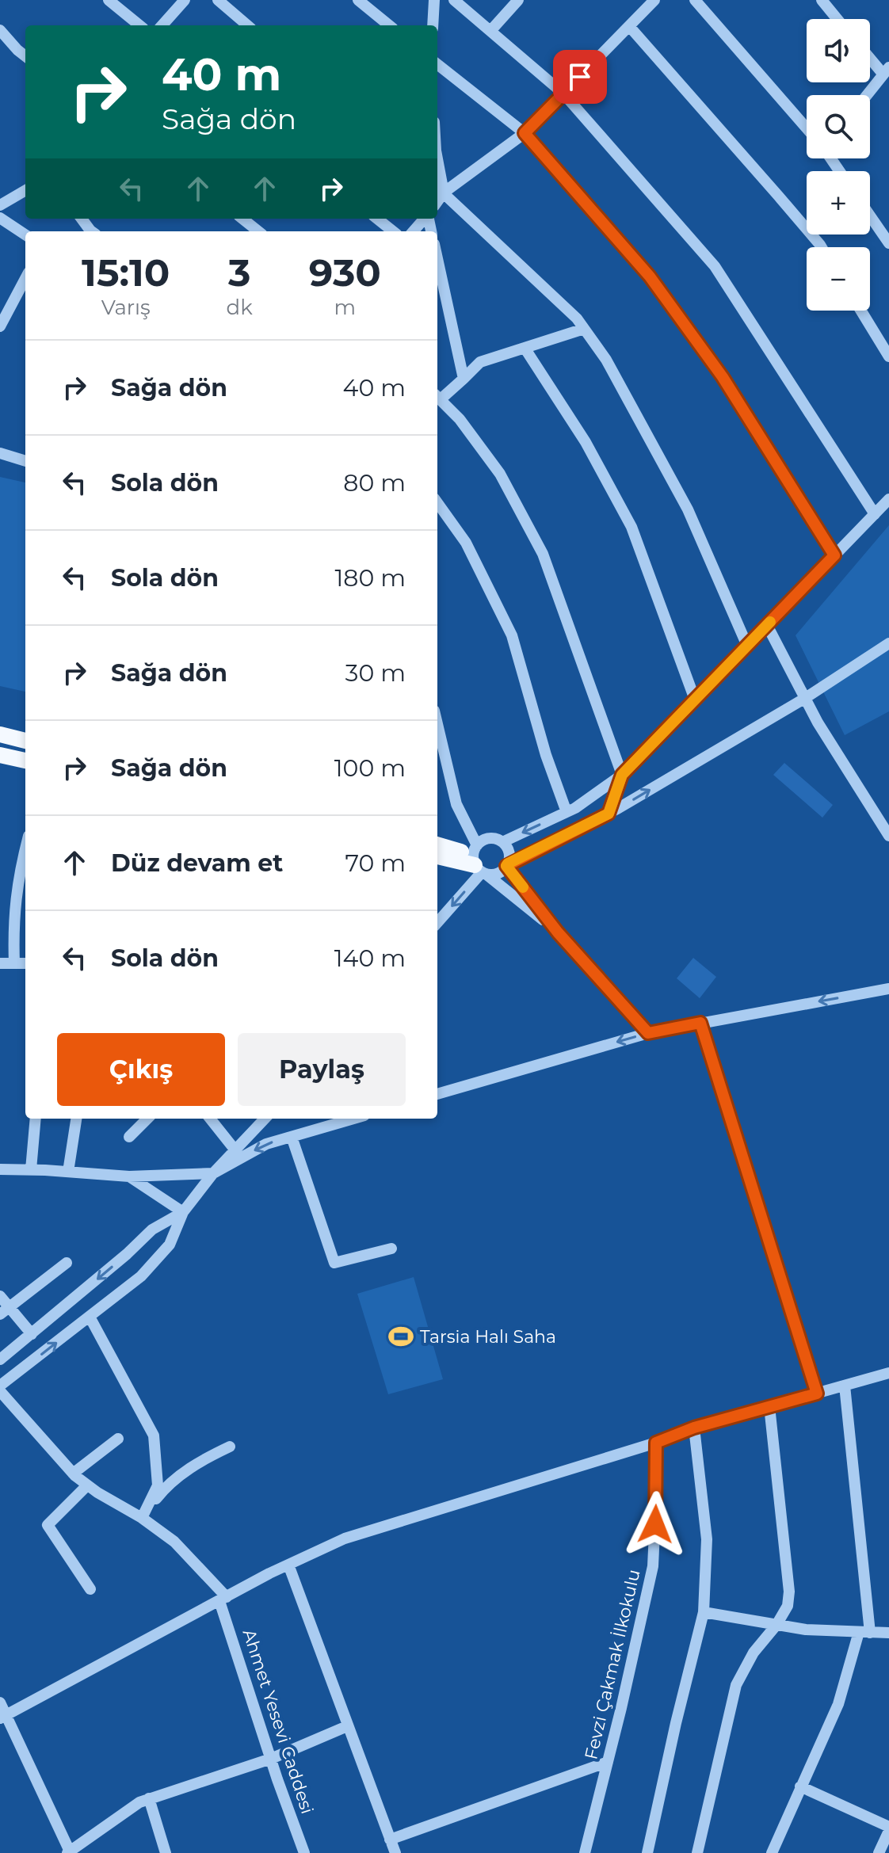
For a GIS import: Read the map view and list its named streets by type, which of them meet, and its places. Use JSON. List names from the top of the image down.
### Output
{
  "streets": {
    "street": ["Fevzi Çakmak İlkokulu", "Ahmet Yesevi Caddesi"]
  },
  "places": {
    "sports": ["Tarsia Halı Saha"]
  },
  "page": {
    "map_buttons": ["+", "−"],
    "turn": ["40 m", "Sağa dön"],
    "eta": [
      "15:10",
      "Varış",
      "3",
      "dk",
      "930",
      "m"
    ],
    "list": [
      {
        "name": "Sağa dön",
        "value": "40 m"
      },
      {
        "name": "Sola dön",
        "value": "80 m"
      },
      {
        "name": "Sola dön",
        "value": "180 m"
      },
      {
        "name": "Sağa dön",
        "value": "30 m"
      },
      {
        "name": "Sağa dön",
        "value": "100 m"
      },
      {
        "name": "Düz devam et",
        "value": "70 m"
      },
      {
        "name": "Sola dön",
        "value": "140 m"
      }
    ],
    "buttons": ["Çıkış", "Paylaş"]
  }
}
